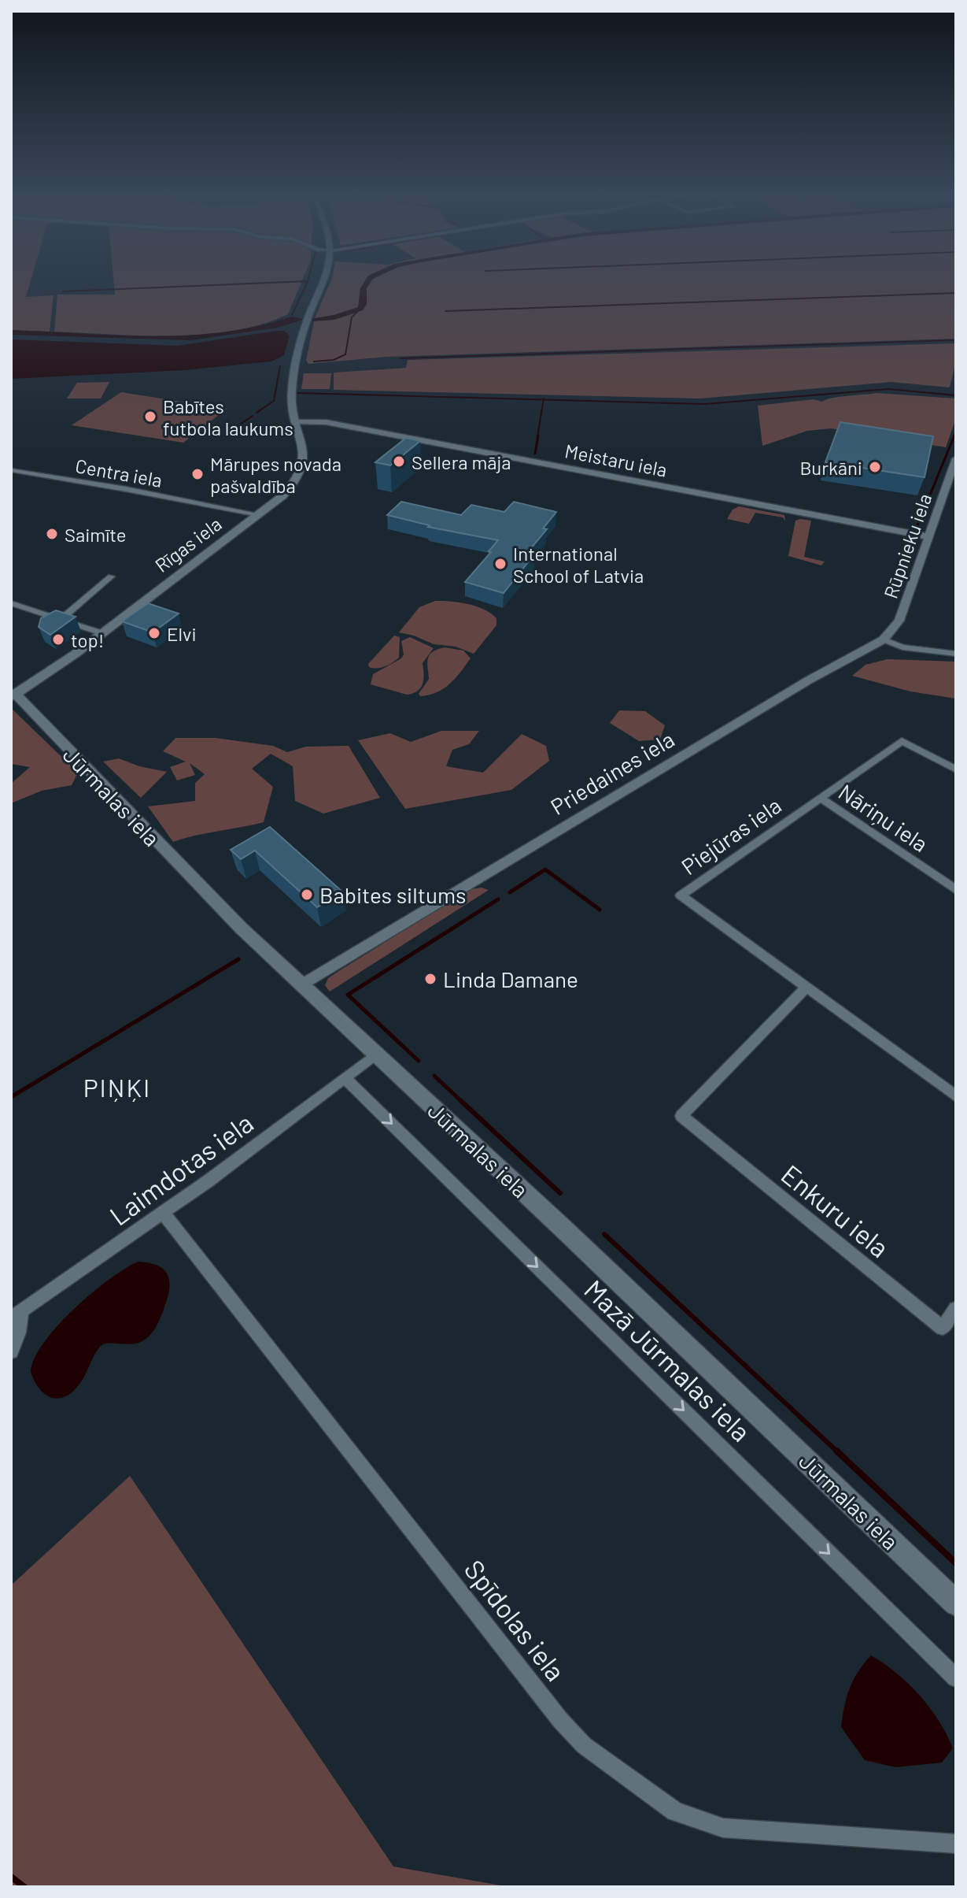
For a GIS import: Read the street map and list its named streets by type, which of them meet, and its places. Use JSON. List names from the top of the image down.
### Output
{
  "streets": {
    "main road": ["Rīgas iela", "Jūrmalas iela"],
    "street": [
      "Meistaru iela",
      "Centra iela",
      "Rūpnieku iela",
      "Priedaines iela",
      "Nāriņu iela",
      "Piejūras iela",
      "Laimdotas iela",
      "Enkuru iela",
      "Mazā Jūrmalas iela",
      "Spīdolas iela"
    ]
  },
  "crossings": [
    ["Meistaru iela", "Rīgas iela"],
    ["Meistaru iela", "Rūpnieku iela"],
    ["Centra iela", "Rīgas iela"],
    ["Rīgas iela", "Jūrmalas iela"],
    ["Rūpnieku iela", "Priedaines iela"],
    ["Priedaines iela", "Jūrmalas iela"],
    ["Jūrmalas iela", "Laimdotas iela"],
    ["Nāriņu iela", "Piejūras iela"],
    ["Piejūras iela", "Enkuru iela"],
    ["Laimdotas iela", "Mazā Jūrmalas iela"],
    ["Laimdotas iela", "Spīdolas iela"]
  ],
  "one_way": ["Mazā Jūrmalas iela"],
  "districts": ["PIŅĶI"],
  "places": [
    "Babītes futbola laukums",
    "Sellera māja",
    "Burkāni",
    "Mārupes novada pašvaldība",
    "Saimīte",
    "International School of Latvia",
    "Elvi",
    "top!",
    "Babites siltums",
    "Linda Damane"
  ]
}
